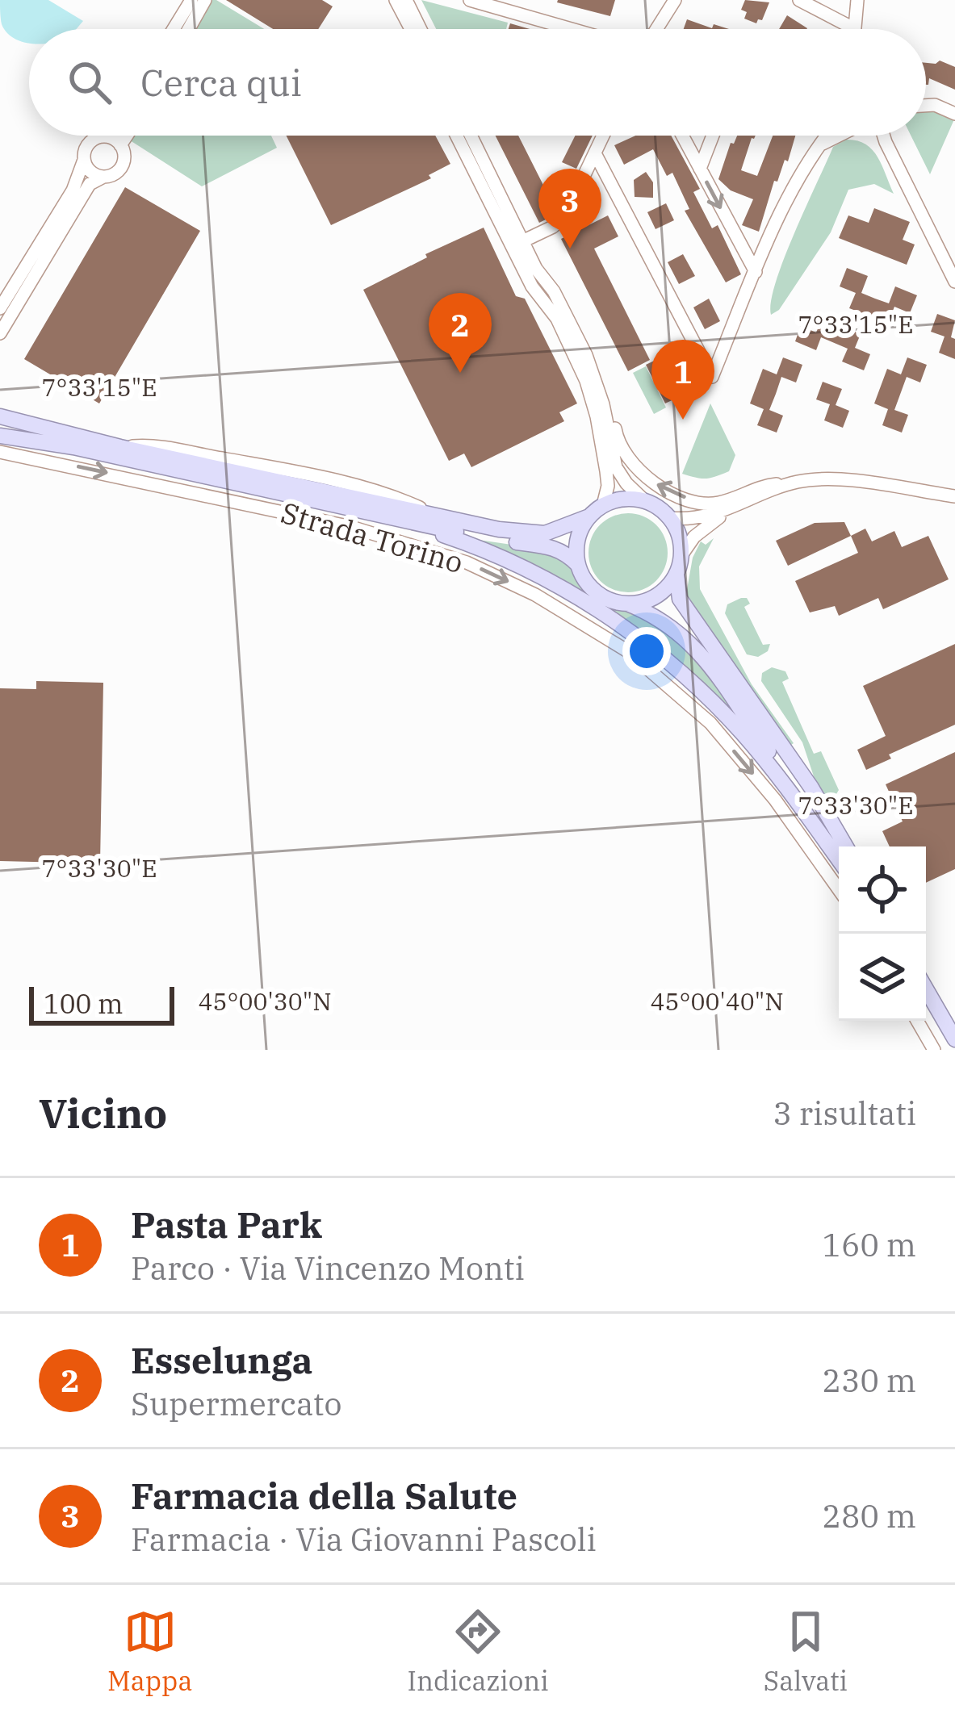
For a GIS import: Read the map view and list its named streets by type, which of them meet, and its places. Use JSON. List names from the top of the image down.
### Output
{
  "streets": {
    "street": ["Strada Torino"]
  },
  "one_way": ["Strada Torino"],
  "scale_bar": "100 m",
  "page": {
    "search": "Cerca qui",
    "pins": ["3", "2", "1"],
    "scale": "100 m",
    "heading": ["Vicino", "3 risultati"],
    "list": [
      {
        "mark": "1",
        "name": "Pasta Park",
        "note": "Parco · Via Vincenzo Monti",
        "value": "160 m"
      },
      {
        "mark": "2",
        "name": "Esselunga",
        "note": "Supermercato",
        "value": "230 m"
      },
      {
        "mark": "3",
        "name": "Farmacia della Salute",
        "note": "Farmacia · Via Giovanni Pascoli",
        "value": "280 m"
      }
    ],
    "nav": ["Mappa", "Indicazioni", "Salvati"]
  },
  "coordinates": [
    "7°33'15\"E",
    "7°33'30\"E",
    "45°00'30\"N",
    "45°00'40\"N"
  ]
}
